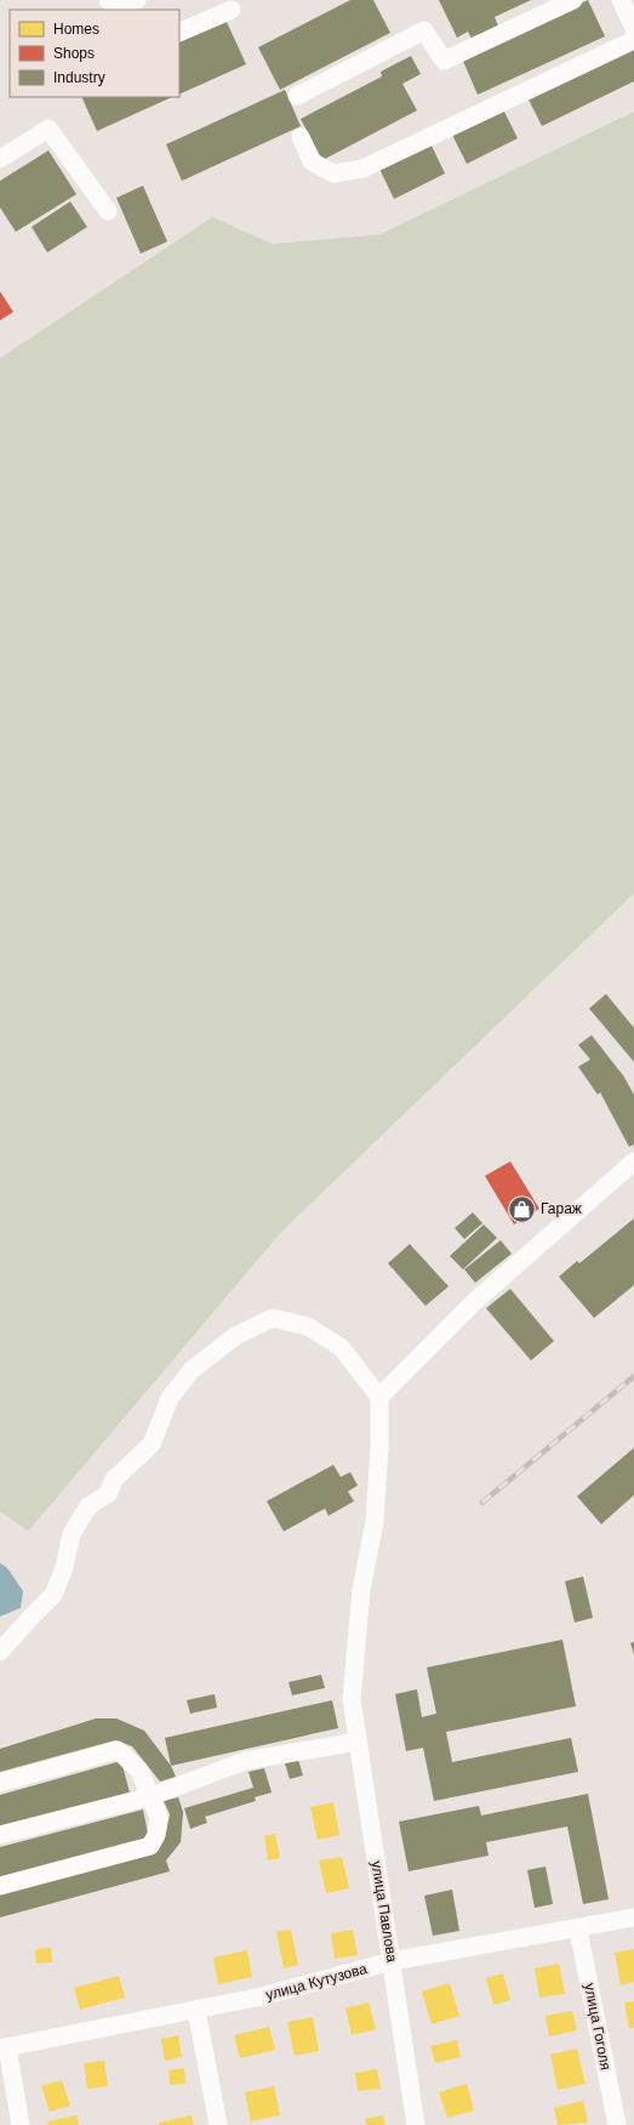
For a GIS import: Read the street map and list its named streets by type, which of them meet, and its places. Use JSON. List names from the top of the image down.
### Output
{
  "streets": {
    "street": ["улица Павлова", "улица Кутузова", "улица Гоголя"]
  },
  "crossings": [
    ["улица Павлова", "улица Кутузова"],
    ["улица Кутузова", "улица Гоголя"]
  ],
  "places": {
    "shop": ["Гараж"]
  },
  "legend": ["Homes", "Shops", "Industry"]
}
